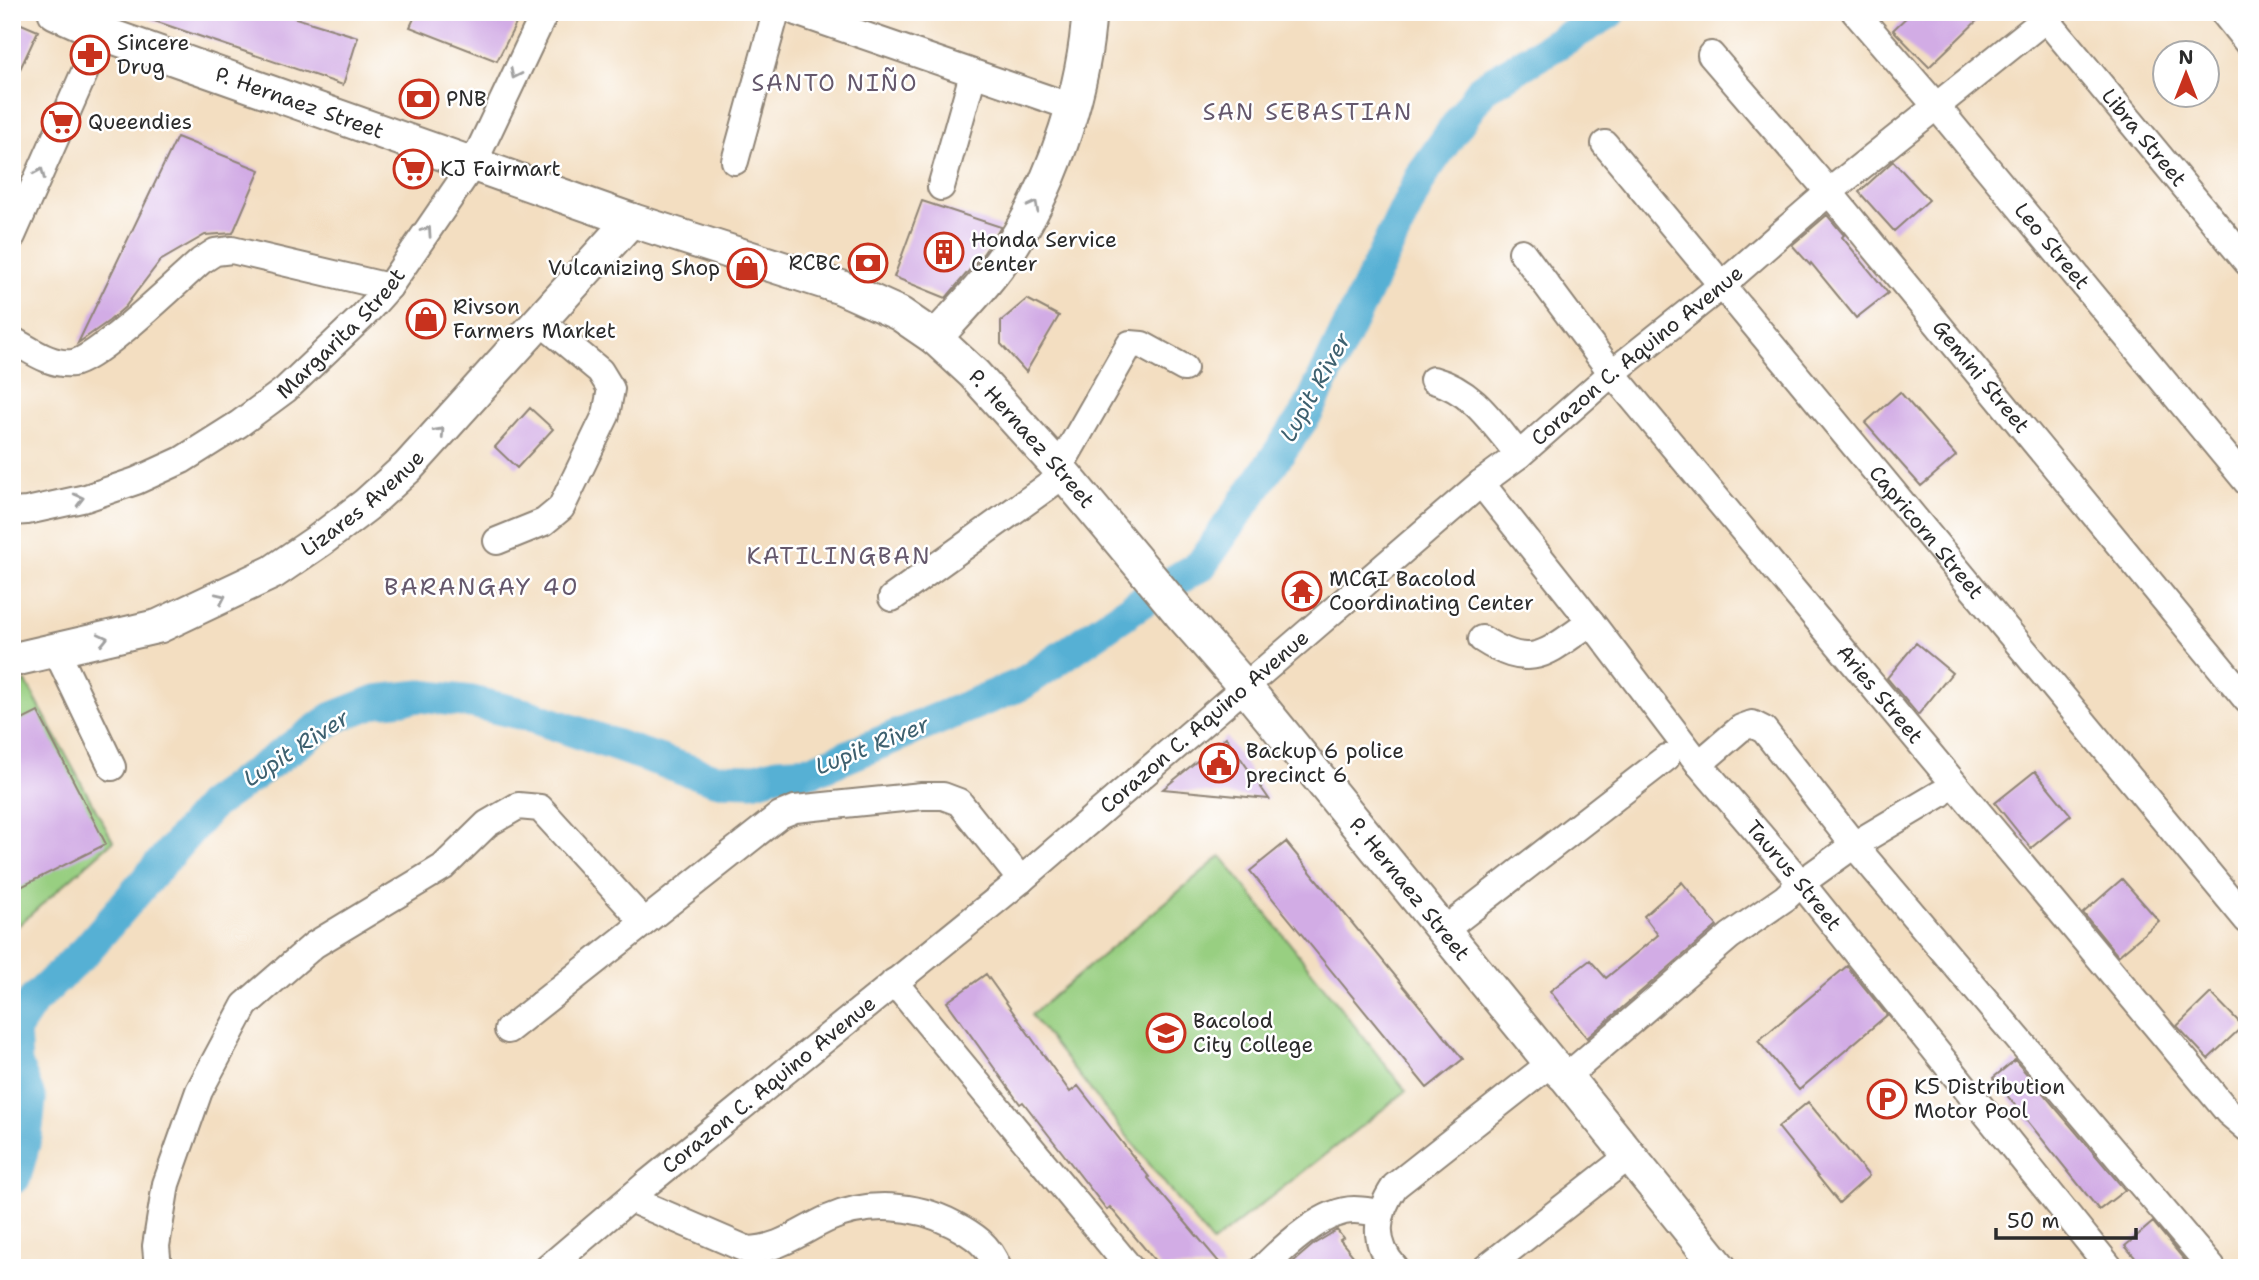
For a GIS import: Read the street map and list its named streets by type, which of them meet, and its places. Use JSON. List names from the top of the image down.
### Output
{
  "streets": {
    "main road": ["P. Hernaez Street", "Lizares Avenue"],
    "street": [
      "Libra Street",
      "Leo Street",
      "Margarita Street",
      "Corazon C. Aquino Avenue",
      "Gemini Street",
      "Capricorn Street",
      "Aries Street",
      "Taurus Street"
    ]
  },
  "crossings": [
    ["P. Hernaez Street", "Margarita Street"],
    ["P. Hernaez Street", "Corazon C. Aquino Avenue"],
    ["P. Hernaez Street", "Lizares Avenue"],
    ["Libra Street", "Corazon C. Aquino Avenue"],
    ["Leo Street", "Corazon C. Aquino Avenue"],
    ["Corazon C. Aquino Avenue", "Gemini Street"],
    ["Corazon C. Aquino Avenue", "Capricorn Street"],
    ["Corazon C. Aquino Avenue", "Aries Street"],
    ["Corazon C. Aquino Avenue", "Taurus Street"]
  ],
  "one_way": ["Lizares Avenue"],
  "districts": [
    "SANTO NIÑO",
    "SAN SEBASTIAN",
    "KATILINGBAN",
    "BARANGAY 40"
  ],
  "water": ["Lupit River"],
  "places": {
    "pharmacy": ["Sincere Drug"],
    "bank": ["PNB", "RCBC"],
    "supermarket": ["Queendies", "KJ Fairmart"],
    "building": ["Honda Service Center"],
    "shop": ["Vulcanizing Shop", "Rivson Farmers Market"],
    "temple": ["MCGI Bacolod Coordinating Center"],
    "public building": ["Backup 6 police precinct 6"],
    "school or university": ["Bacolod City College"],
    "parking": ["K5 Distribution Motor Pool"]
  },
  "scale_bar": "50 m",
  "north": "top"
}
